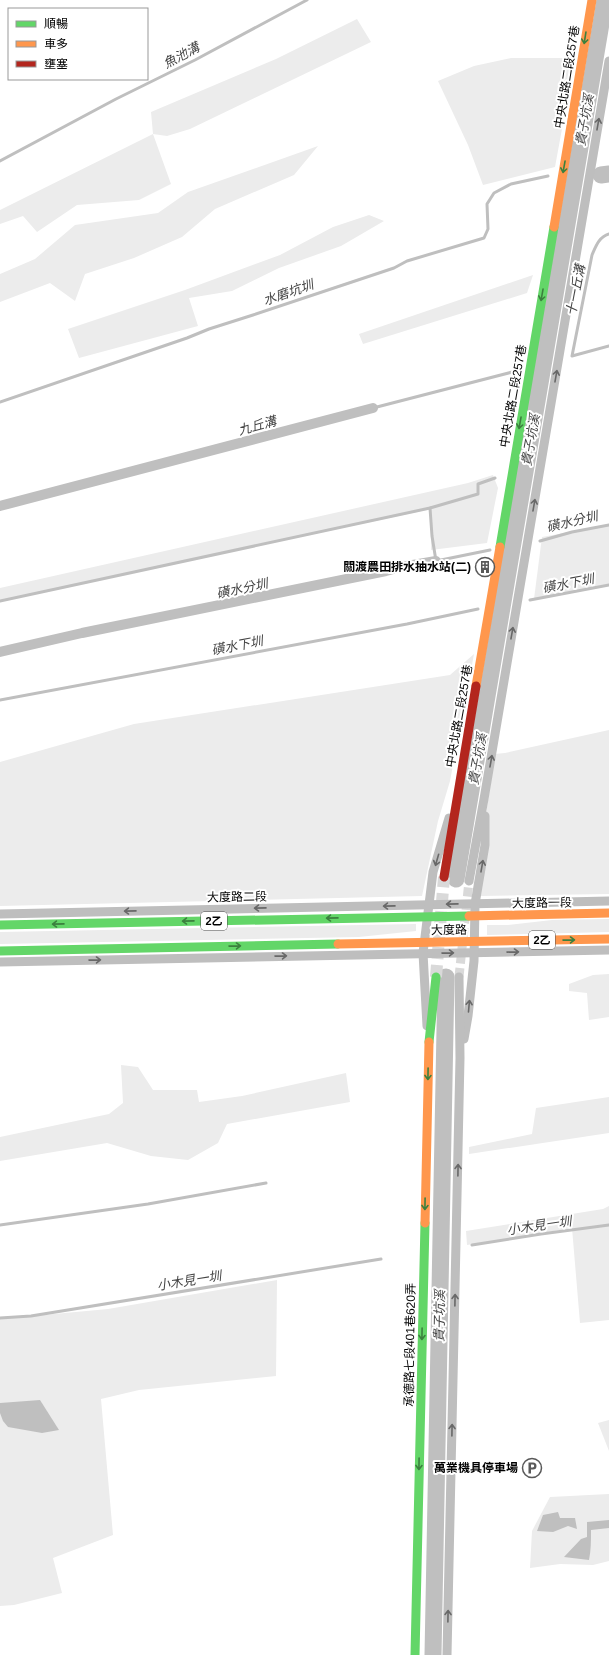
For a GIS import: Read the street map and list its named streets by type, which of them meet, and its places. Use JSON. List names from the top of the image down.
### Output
{
  "streets": {
    "street": [
      "中央北路二段257巷",
      "大度路二段",
      "大度路一段",
      "2乙",
      "大度路",
      "承德路七段401巷620弄"
    ]
  },
  "crossings": [
    ["中央北路二段257巷", "大度路二段"],
    ["中央北路二段257巷", "2乙"],
    ["中央北路二段257巷", "大度路"],
    ["中央北路二段257巷", "承德路七段401巷620弄"],
    ["大度路二段", "大度路一段"],
    ["2乙", "大度路"],
    ["2乙", "承德路七段401巷620弄"],
    ["大度路", "承德路七段401巷620弄"]
  ],
  "water": [
    "魚池溝",
    "貴子坑溪",
    "十一丘溝",
    "水磨坑圳",
    "九丘溝",
    "磺水分圳",
    "磺水下圳",
    "小木見一圳"
  ],
  "places": {
    "building": ["關渡農田排水抽水站(二)"],
    "parking": ["萬業機具停車場"]
  },
  "legend": ["順暢", "車多", "壅塞"]
}
